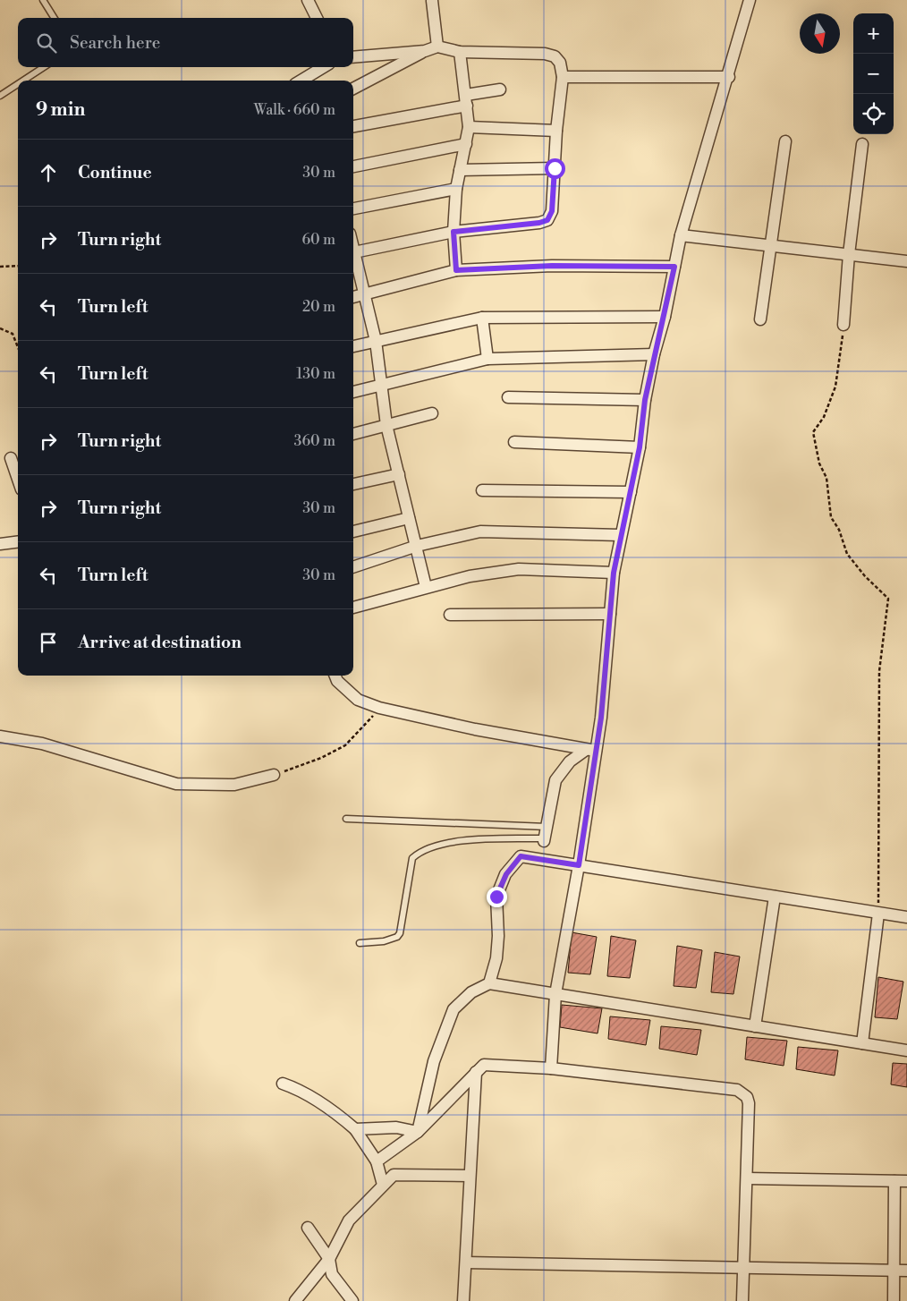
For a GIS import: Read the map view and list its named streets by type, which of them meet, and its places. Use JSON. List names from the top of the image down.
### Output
{
  "north": "bottom",
  "page": {
    "map_buttons": ["+", "−"],
    "search": "Search here",
    "heading": ["9 min", "Walk · 660 m"],
    "list": [
      ["Continue", "30 m"],
      ["Turn right", "60 m"],
      ["Turn left", "20 m"],
      ["Turn left", "130 m"],
      ["Turn right", "360 m"],
      ["Turn right", "30 m"],
      ["Turn left", "30 m"],
      "Arrive at destination"
    ]
  }
}
